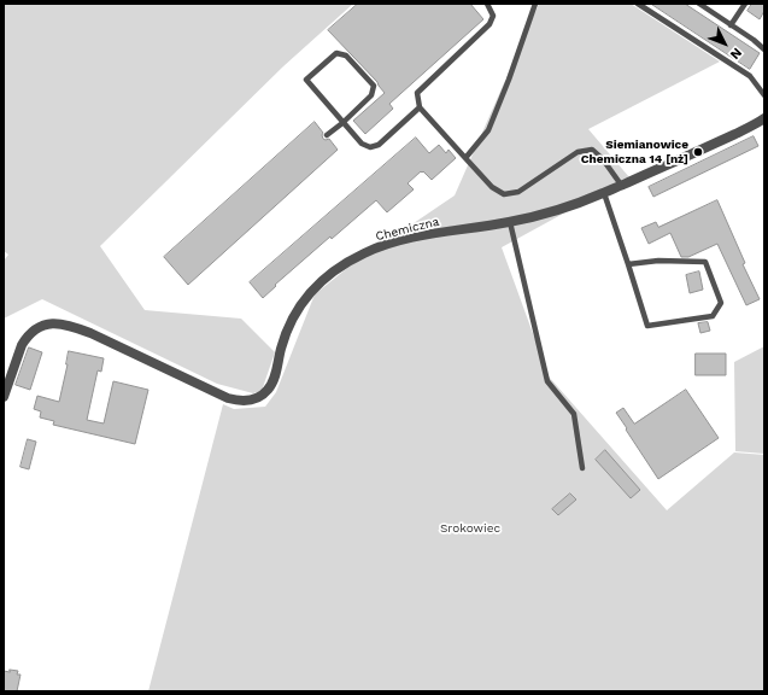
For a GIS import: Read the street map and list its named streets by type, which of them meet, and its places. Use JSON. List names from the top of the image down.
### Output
{
  "streets": {
    "street": ["Chemiczna"]
  },
  "parks": ["Srokowiec"],
  "places": ["Siemianowice Chemiczna 14 [nż]"],
  "north": "bottom right"
}
